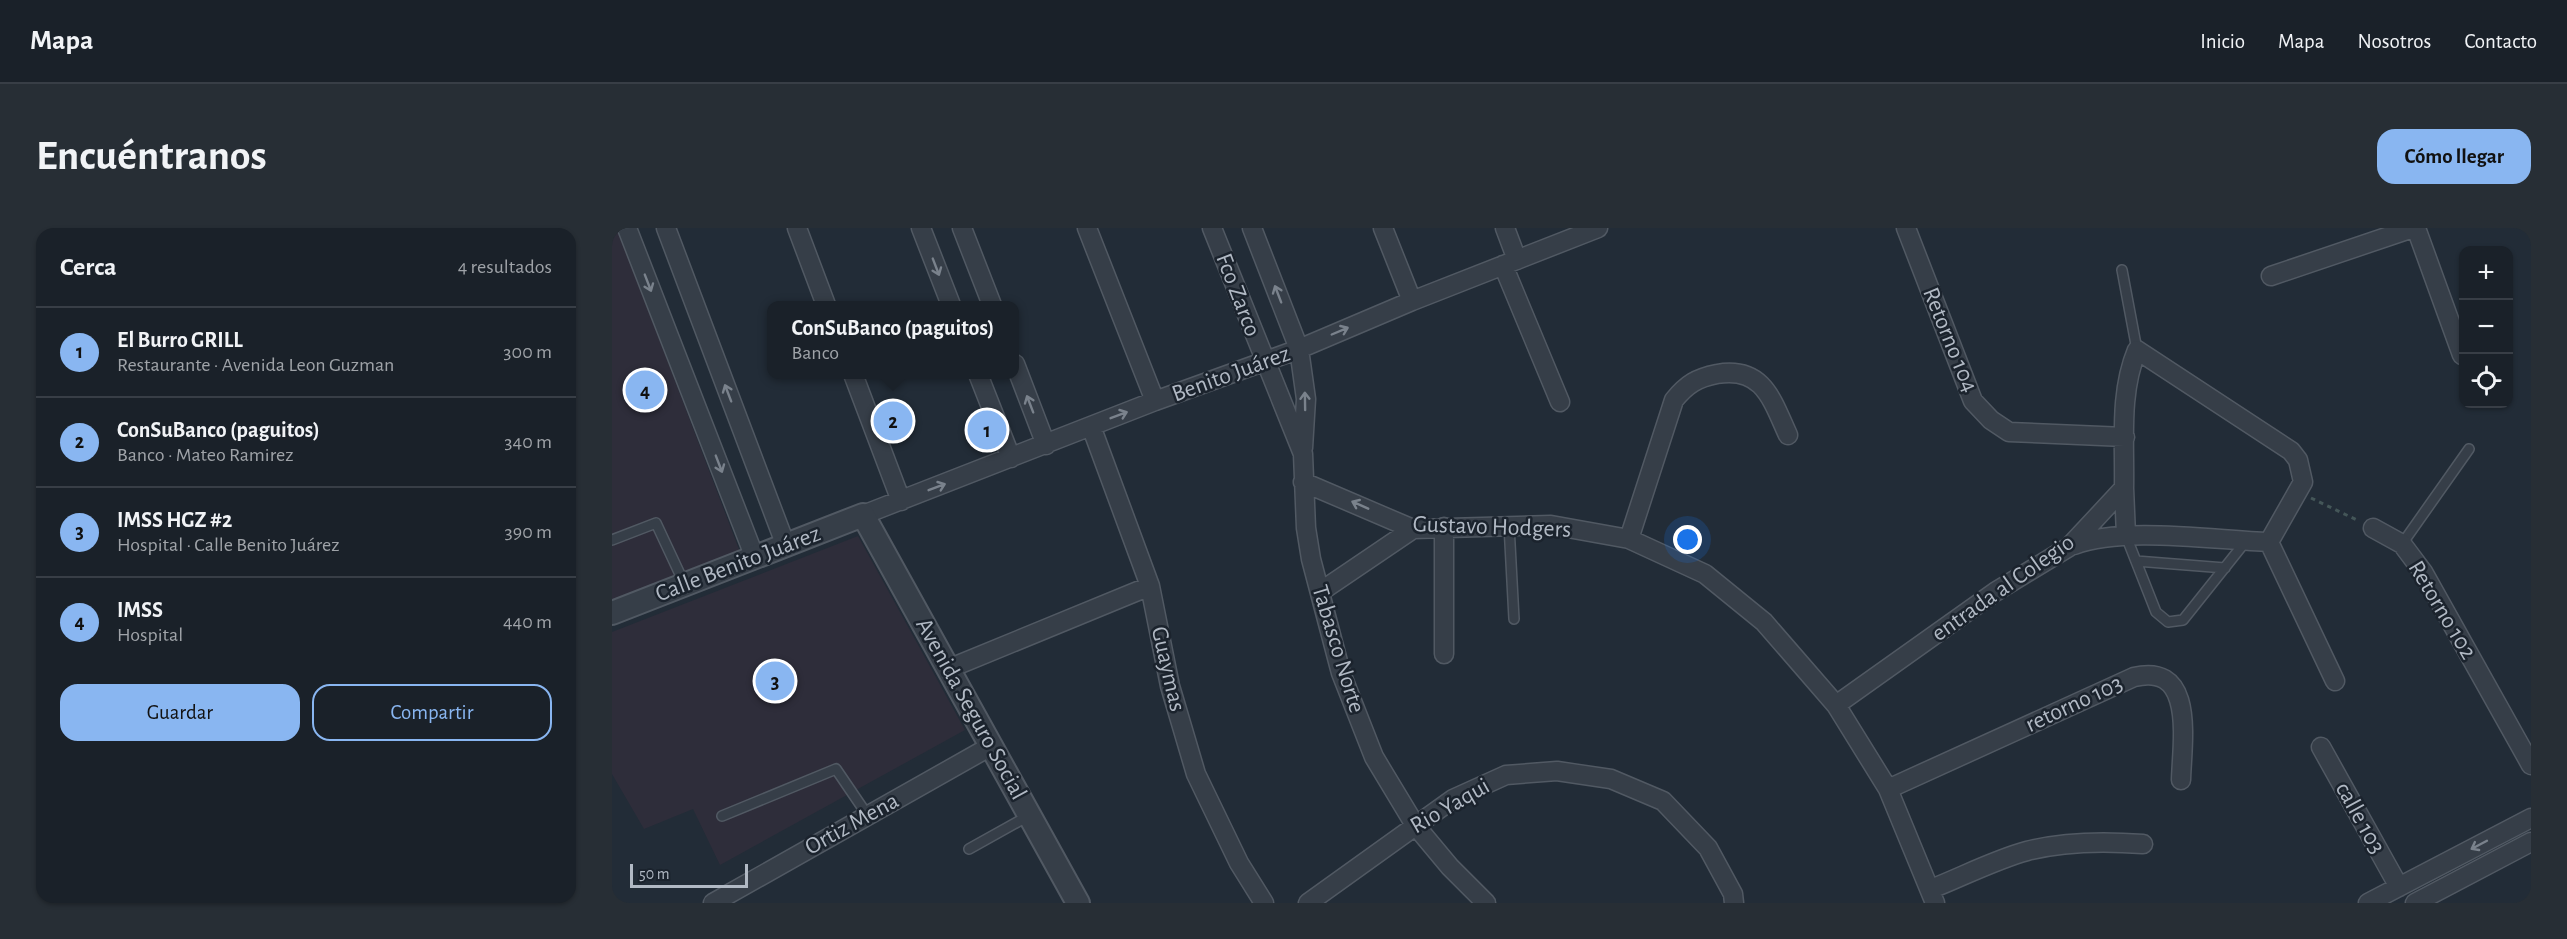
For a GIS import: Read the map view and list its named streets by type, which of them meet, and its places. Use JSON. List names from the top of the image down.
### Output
{
  "streets": {
    "street": [
      "Fco Zarco",
      "Retorno 104",
      "Benito Juárez",
      "Gustavo Hodgers",
      "Calle Benito Juárez",
      "entrada al Colegio",
      "Retorno 102",
      "Tabasco Norte",
      "Guaymas",
      "retorno 103",
      "Avenida Seguro Social",
      "Rio Yaqui",
      "calle 103",
      "Ortiz Mena"
    ]
  },
  "crossings": [
    ["Fco Zarco", "Benito Juárez"],
    ["Fco Zarco", "Tabasco Norte"],
    ["Benito Juárez", "Calle Benito Juárez"],
    ["Benito Juárez", "Tabasco Norte"],
    ["Benito Juárez", "Guaymas"],
    ["Benito Juárez", "Avenida Seguro Social"],
    ["Gustavo Hodgers", "entrada al Colegio"],
    ["Gustavo Hodgers", "Tabasco Norte"],
    ["Gustavo Hodgers", "retorno 103"],
    ["Calle Benito Juárez", "Avenida Seguro Social"],
    ["Tabasco Norte", "Rio Yaqui"],
    ["Avenida Seguro Social", "Ortiz Mena"]
  ],
  "one_way": ["Benito Juárez"],
  "scale_bar": "50 m",
  "page": {
    "header": "Mapa",
    "nav": [
      "Inicio",
      "Mapa",
      "Nosotros",
      "Contacto"
    ],
    "buttons": [
      "Cómo llegar",
      ["Guardar", "Compartir"]
    ],
    "title": "Encuéntranos",
    "heading": ["Cerca", "4 resultados"],
    "map_buttons": ["+", "−"],
    "popup": ["ConSuBanco (paguitos)", "Banco"],
    "list": [
      {
        "mark": "1",
        "name": "El Burro GRILL",
        "note": "Restaurante · Avenida Leon Guzman",
        "value": "300 m"
      },
      {
        "mark": "2",
        "name": "ConSuBanco (paguitos)",
        "note": "Banco · Mateo Ramirez",
        "value": "340 m"
      },
      {
        "mark": "3",
        "name": "IMSS HGZ #2",
        "note": "Hospital · Calle Benito Juárez",
        "value": "390 m"
      },
      {
        "mark": "4",
        "name": "IMSS",
        "note": "Hospital",
        "value": "440 m"
      }
    ],
    "pins": [
      "4",
      "2",
      "1",
      "3"
    ],
    "scale": "50 m"
  }
}
